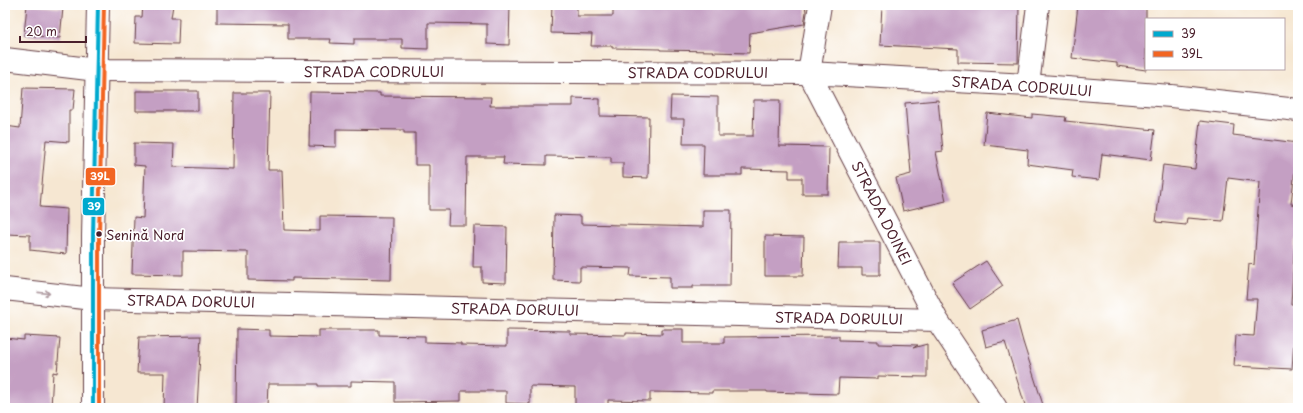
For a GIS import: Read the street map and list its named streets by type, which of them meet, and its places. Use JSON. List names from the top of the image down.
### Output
{
  "streets": {
    "street": ["STRADA CODRULUI", "STRADA DOINEI", "STRADA DORULUI"]
  },
  "crossings": [
    ["STRADA CODRULUI", "STRADA DOINEI"],
    ["STRADA DOINEI", "STRADA DORULUI"]
  ],
  "places": ["Senină Nord"],
  "lines": ["transit line 39", "transit line 39L"],
  "legend": ["39", "39L"],
  "scale_bar": "20 m"
}
